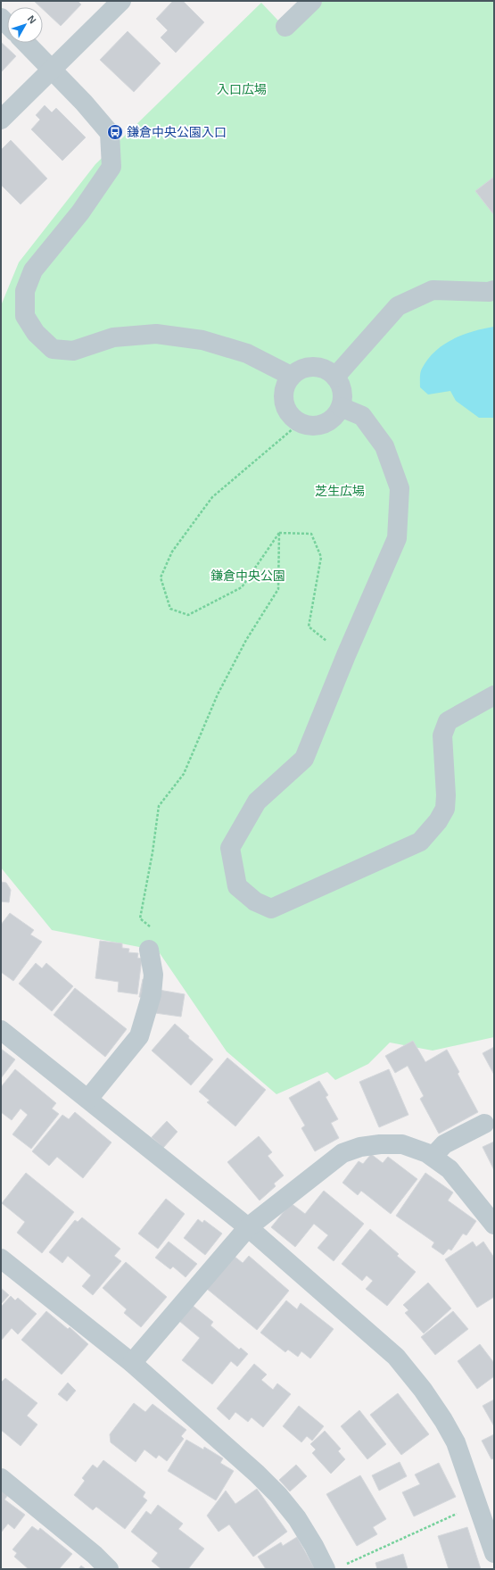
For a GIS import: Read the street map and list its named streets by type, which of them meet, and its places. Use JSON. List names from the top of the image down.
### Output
{
  "parks": ["入口広場", "芝生広場", "鎌倉中央公園"],
  "places": {
    "bus stop": ["鎌倉中央公園入口"]
  },
  "north": "top right"
}
